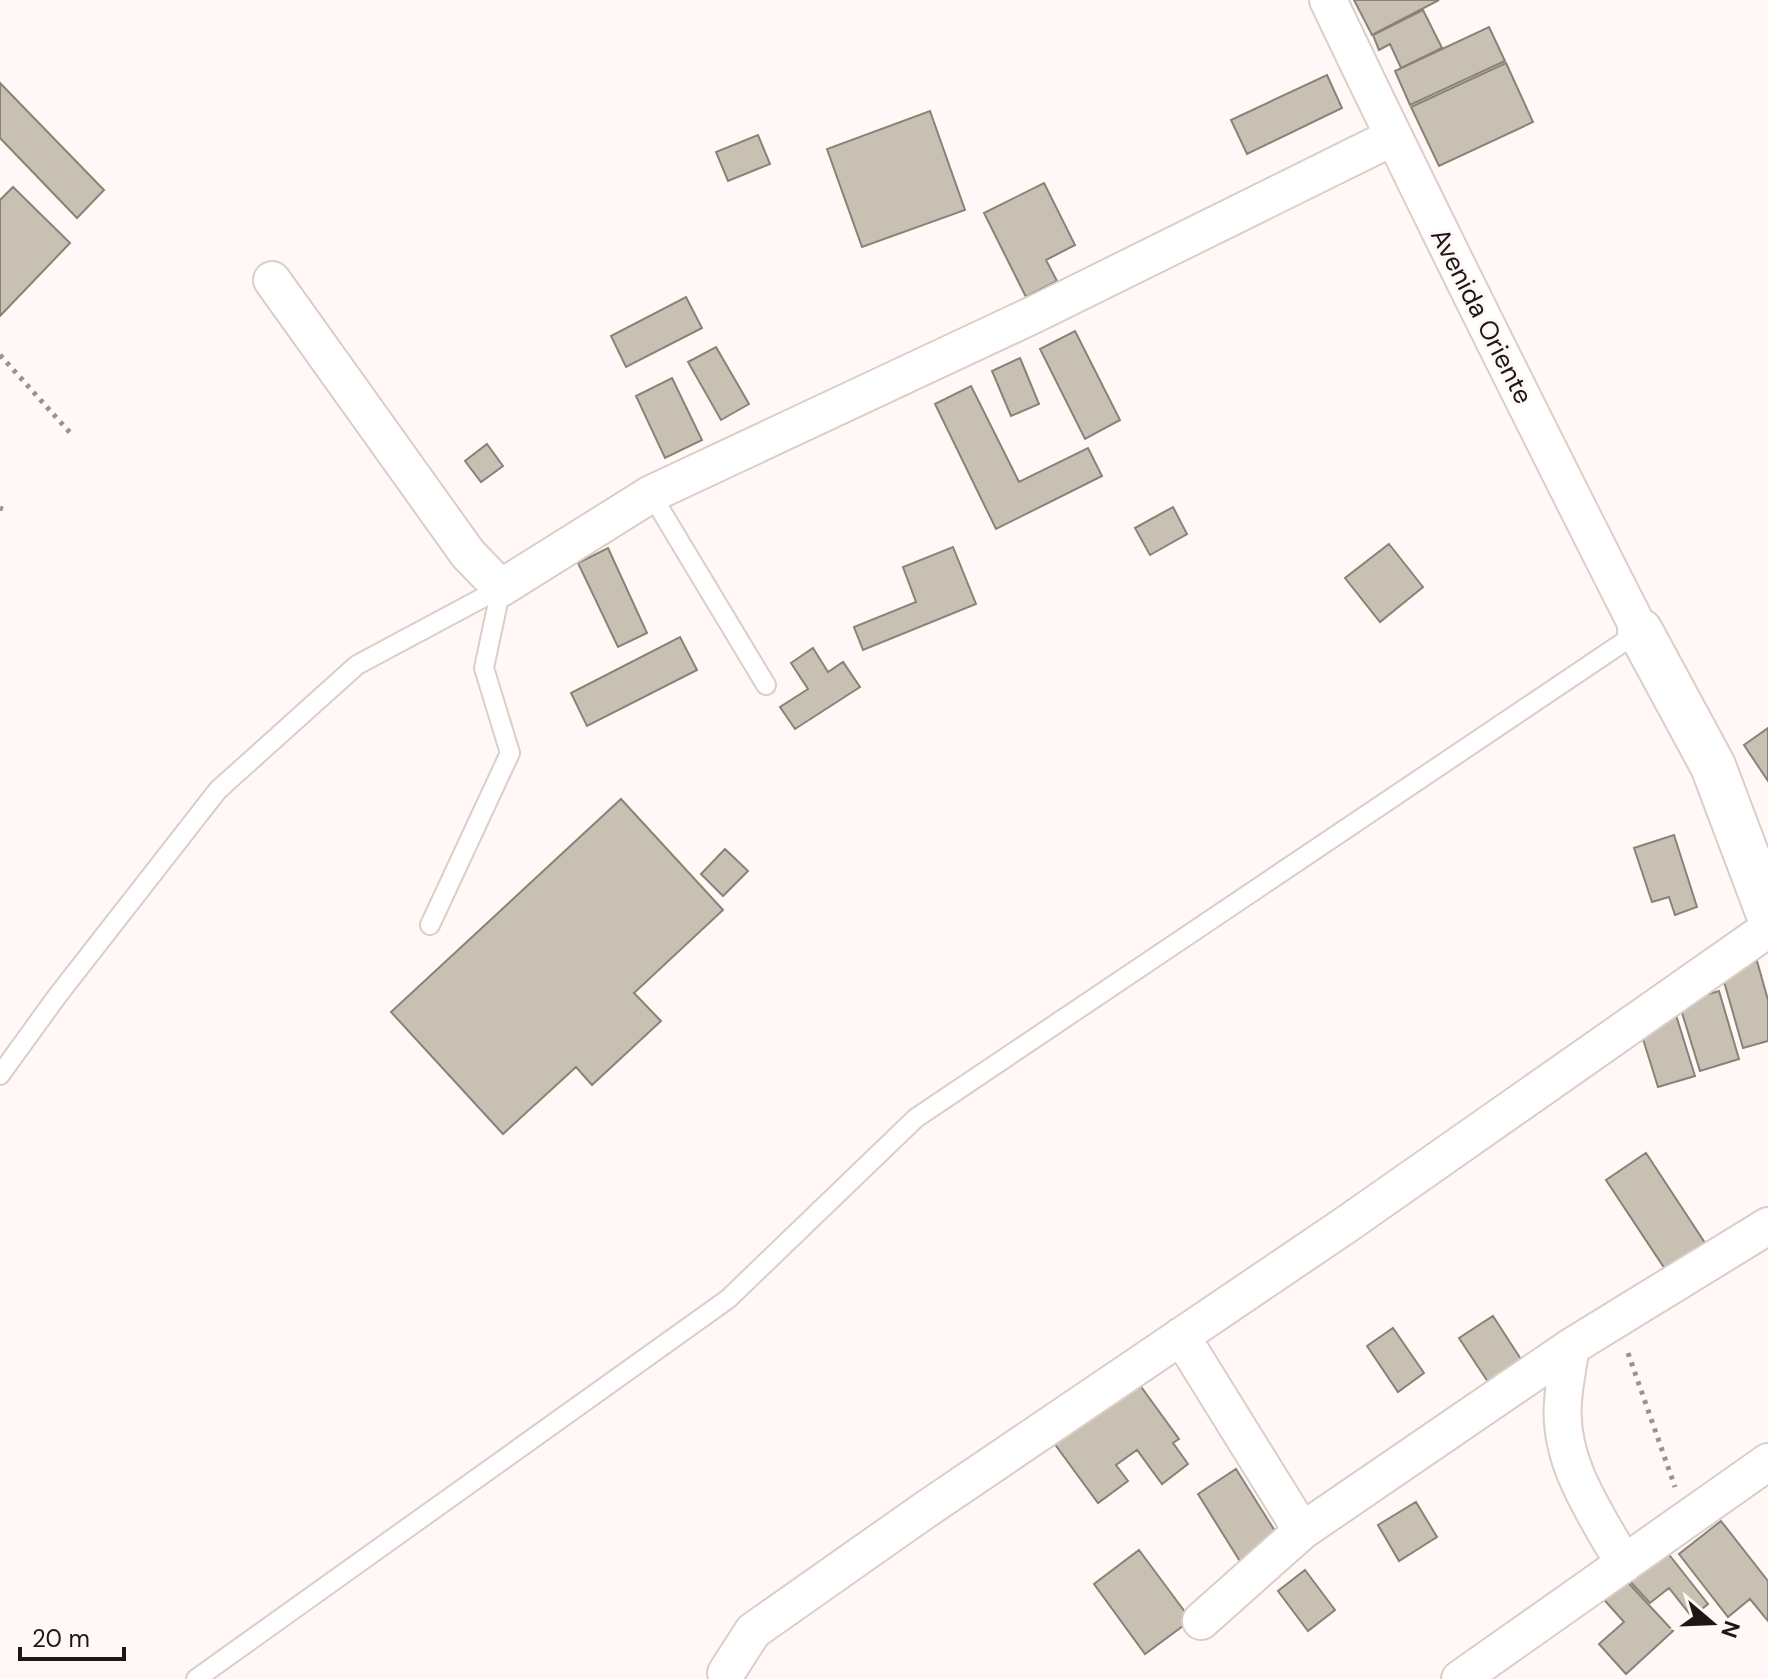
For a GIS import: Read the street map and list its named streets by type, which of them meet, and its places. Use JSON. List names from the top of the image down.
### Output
{
  "streets": {
    "street": ["Avenida Oriente"]
  },
  "scale_bar": "20 m",
  "north": "right"
}
